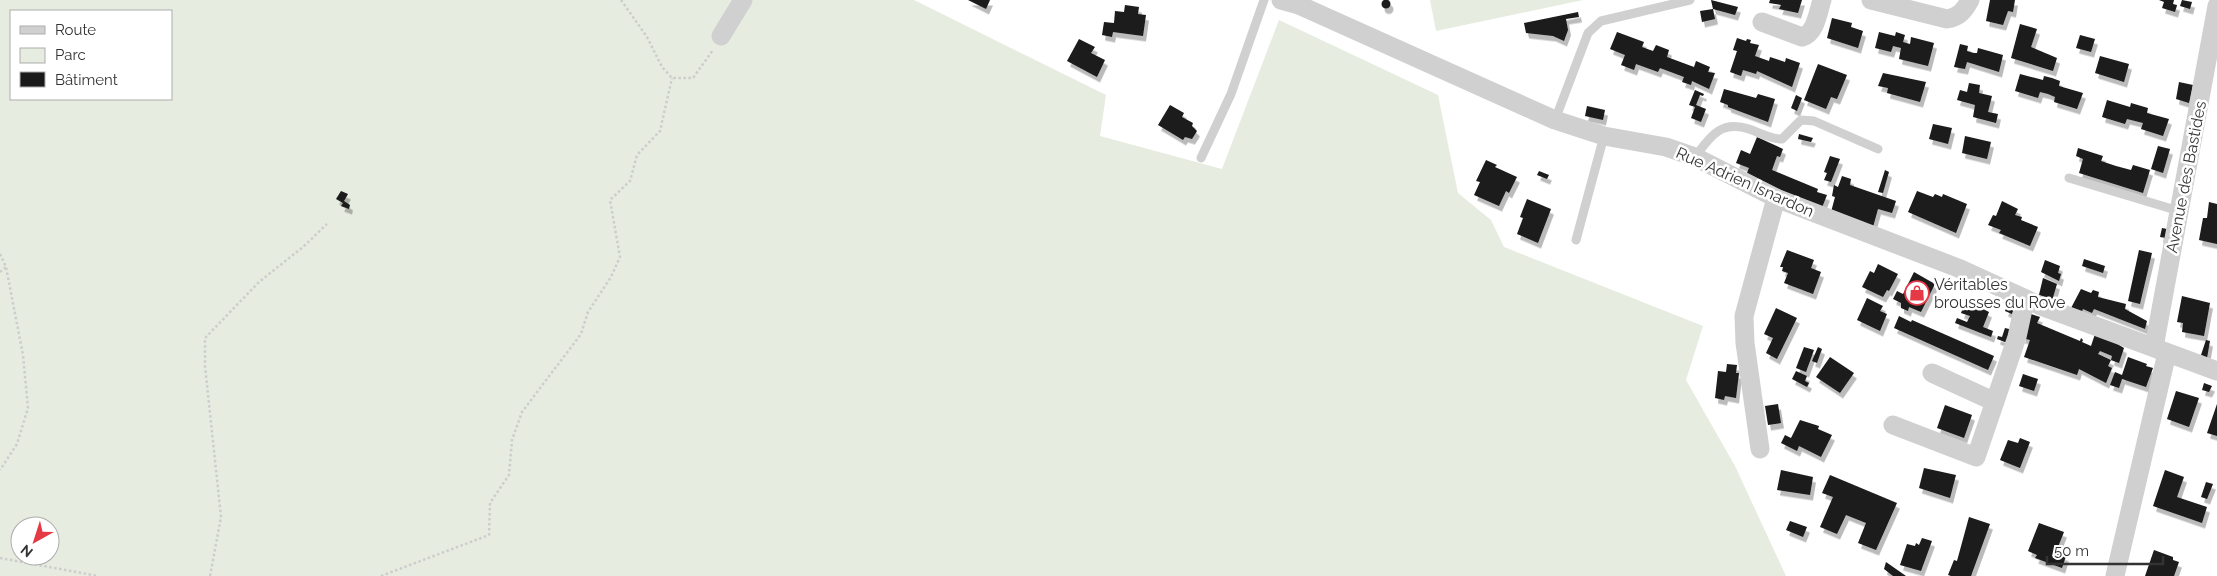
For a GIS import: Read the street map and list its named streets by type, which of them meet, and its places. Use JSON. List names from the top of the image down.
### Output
{
  "streets": {
    "street": ["Avenue des Bastides", "Rue Adrien Isnardon"]
  },
  "crossings": [
    ["Avenue des Bastides", "Rue Adrien Isnardon"]
  ],
  "places": {
    "shop": ["Véritables brousses du Rove"]
  },
  "legend": ["Route", "Parc", "Bâtiment"],
  "scale_bar": "50 m",
  "north": "bottom left"
}
